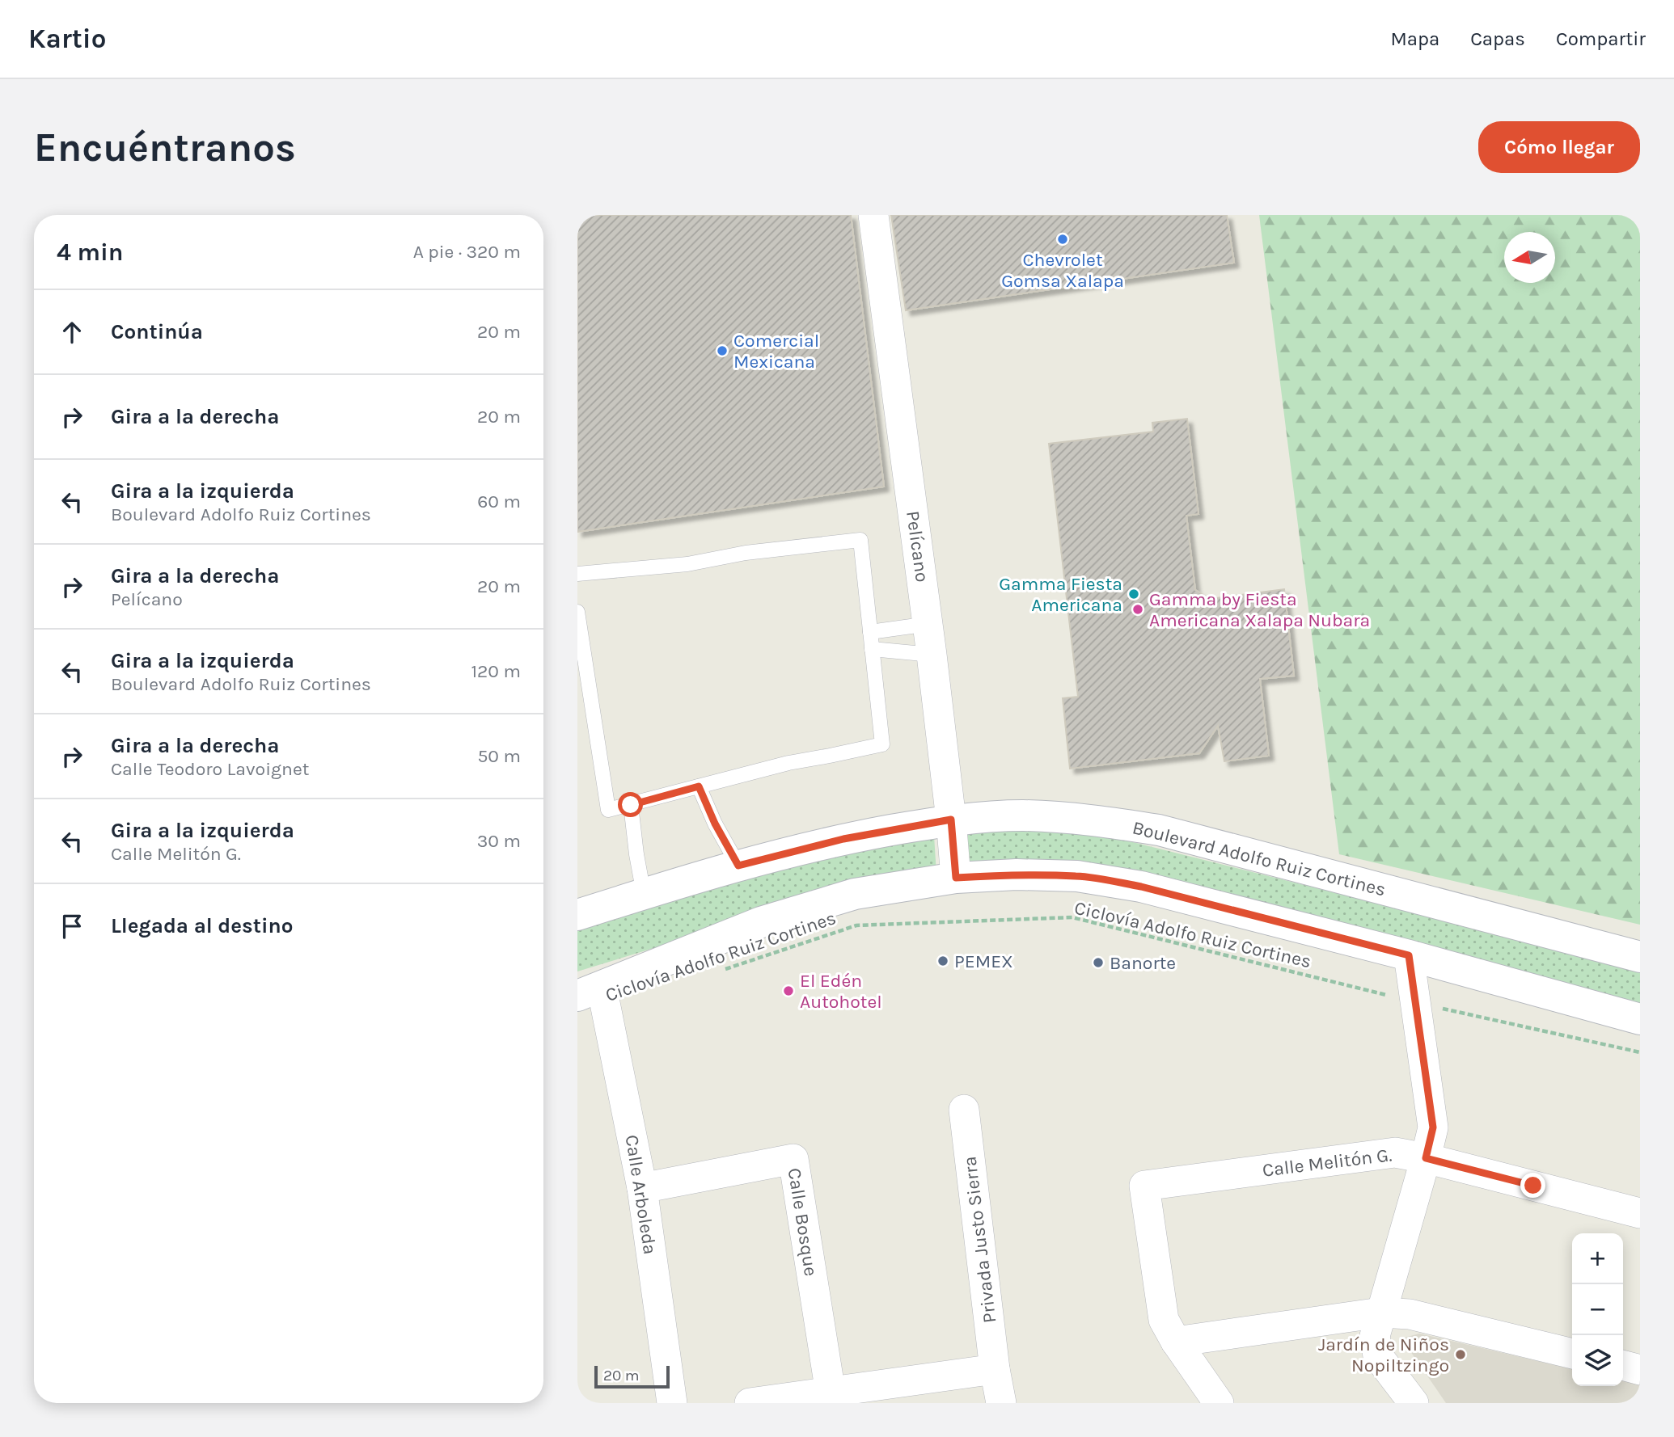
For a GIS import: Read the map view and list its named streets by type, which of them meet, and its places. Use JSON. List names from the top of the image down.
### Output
{
  "streets": {
    "main road": ["Boulevard Adolfo Ruiz Cortines"],
    "street": [
      "Pelícano",
      "Calle Melitón G.",
      "Calle Arboleda",
      "Calle Bosque",
      "Privada Justo Sierra"
    ],
    "path": ["Ciclovía Adolfo Ruiz Cortines"]
  },
  "crossings": [
    ["Pelícano", "Boulevard Adolfo Ruiz Cortines"],
    ["Calle Arboleda", "Calle Bosque"]
  ],
  "places": [
    "Chevrolet Gomsa Xalapa",
    "Comercial Mexicana",
    "Gamma Fiesta Americana",
    "Gamma by Fiesta Americana Xalapa Nubara",
    "PEMEX",
    "Banorte",
    "El Edén Autohotel",
    "Jardín de Niños Nopiltzingo"
  ],
  "scale_bar": "20 m",
  "north": "left",
  "page": {
    "header": "Kartio",
    "nav": ["Mapa", "Capas", "Compartir"],
    "buttons": "Cómo llegar",
    "title": "Encuéntranos",
    "heading": ["4 min", "A pie · 320 m"],
    "list": [
      ["Continúa", "20 m"],
      ["Gira a la derecha", "20 m"],
      ["Gira a la izquierda", "Boulevard Adolfo Ruiz Cortines", "60 m"],
      ["Gira a la derecha", "Pelícano", "20 m"],
      ["Gira a la izquierda", "Boulevard Adolfo Ruiz Cortines", "120 m"],
      ["Gira a la derecha", "Calle Teodoro Lavoignet", "50 m"],
      ["Gira a la izquierda", "Calle Melitón G.", "30 m"],
      "Llegada al destino"
    ],
    "map_buttons": ["+", "−"],
    "scale": "20 m"
  }
}
